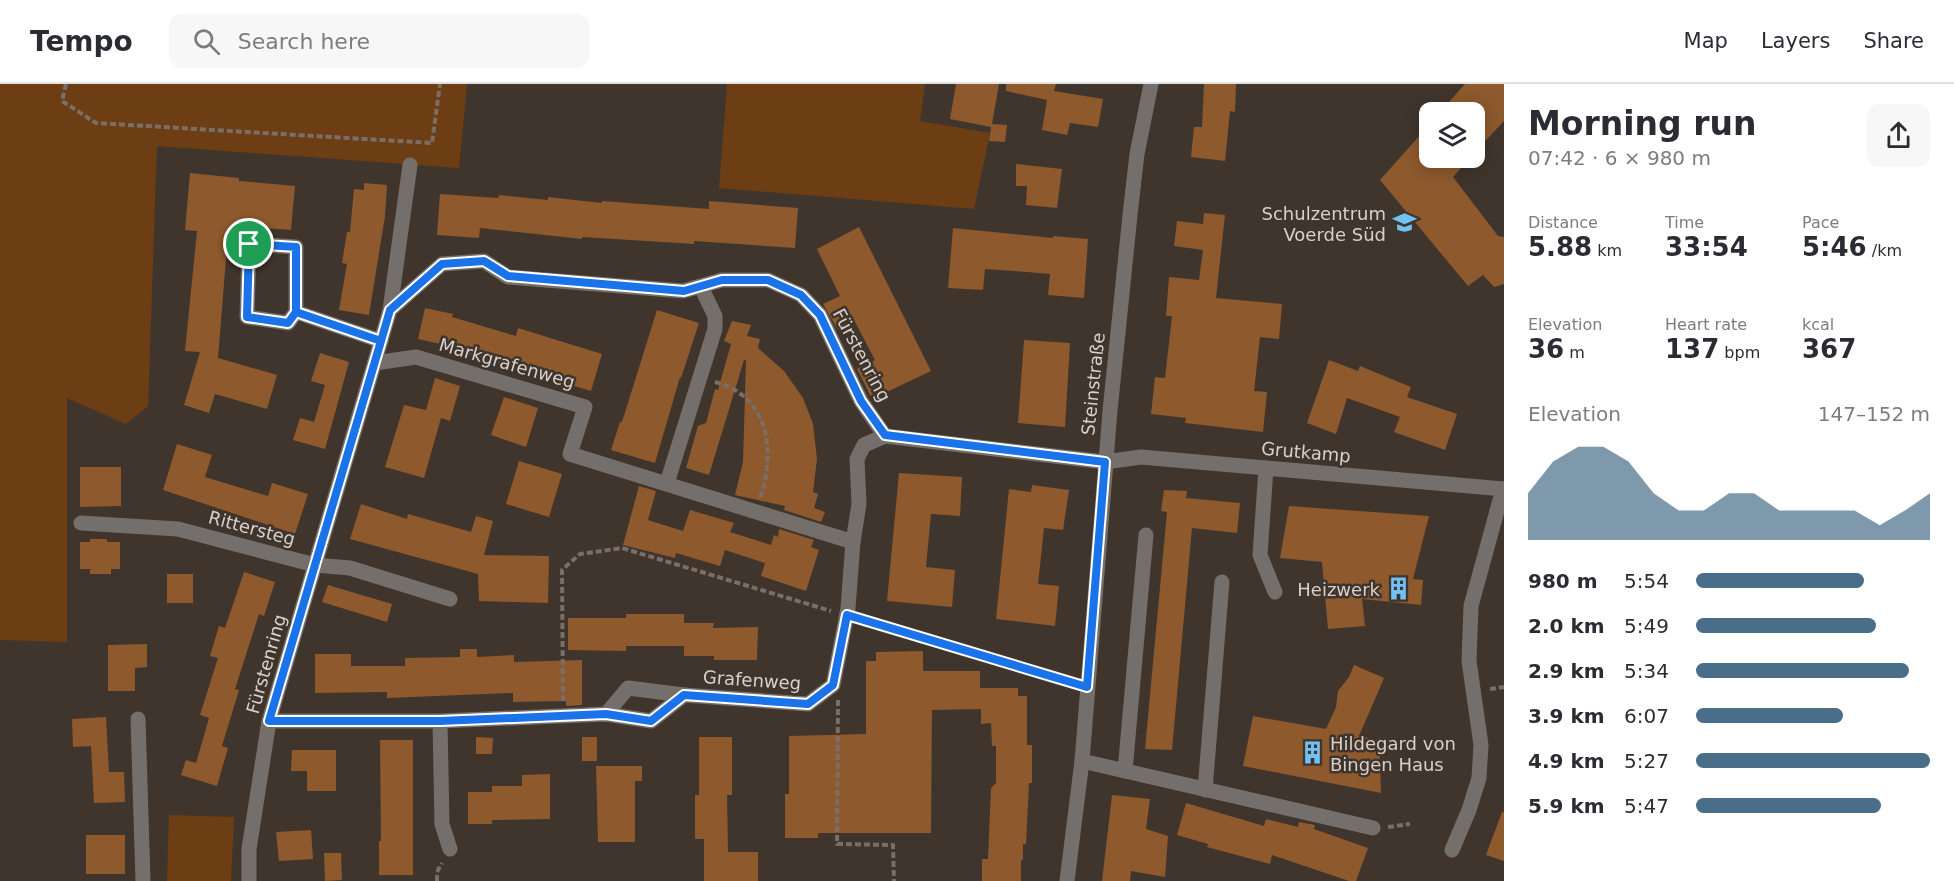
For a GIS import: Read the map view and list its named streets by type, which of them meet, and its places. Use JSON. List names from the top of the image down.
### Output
{
  "streets": {
    "street": [
      "Fürstenring",
      "Markgrafenweg",
      "Steinstraße",
      "Grutkamp",
      "Rittersteg",
      "Grafenweg"
    ]
  },
  "crossings": [
    ["Fürstenring", "Markgrafenweg"],
    ["Fürstenring", "Rittersteg"],
    ["Fürstenring", "Grafenweg"],
    ["Markgrafenweg", "Grafenweg"],
    ["Steinstraße", "Grutkamp"]
  ],
  "places": {
    "school or university": ["Schulzentrum Voerde Süd"],
    "building": ["Heizwerk", "Hildegard von Bingen Haus"]
  },
  "page": {
    "header": "Tempo",
    "search": "Search here",
    "nav": ["Map", "Layers", "Share"],
    "heading": ["Morning run", "07:42 · 6 × 980 m"],
    "stats": [
      ["Distance", "5.88 km"],
      ["Time", "33:54"],
      ["Pace", "5:46 /km"],
      ["Elevation", "36 m"],
      ["Heart rate", "137 bpm"],
      ["kcal", "367"]
    ],
    "chart": ["Elevation", "147–152 m"],
    "list": [
      {
        "name": "980 m",
        "note": "5:54"
      },
      {
        "name": "2.0 km",
        "note": "5:49"
      },
      {
        "name": "2.9 km",
        "note": "5:34"
      },
      {
        "name": "3.9 km",
        "note": "6:07"
      },
      {
        "name": "4.9 km",
        "note": "5:27"
      },
      {
        "name": "5.9 km",
        "note": "5:47"
      }
    ]
  }
}
